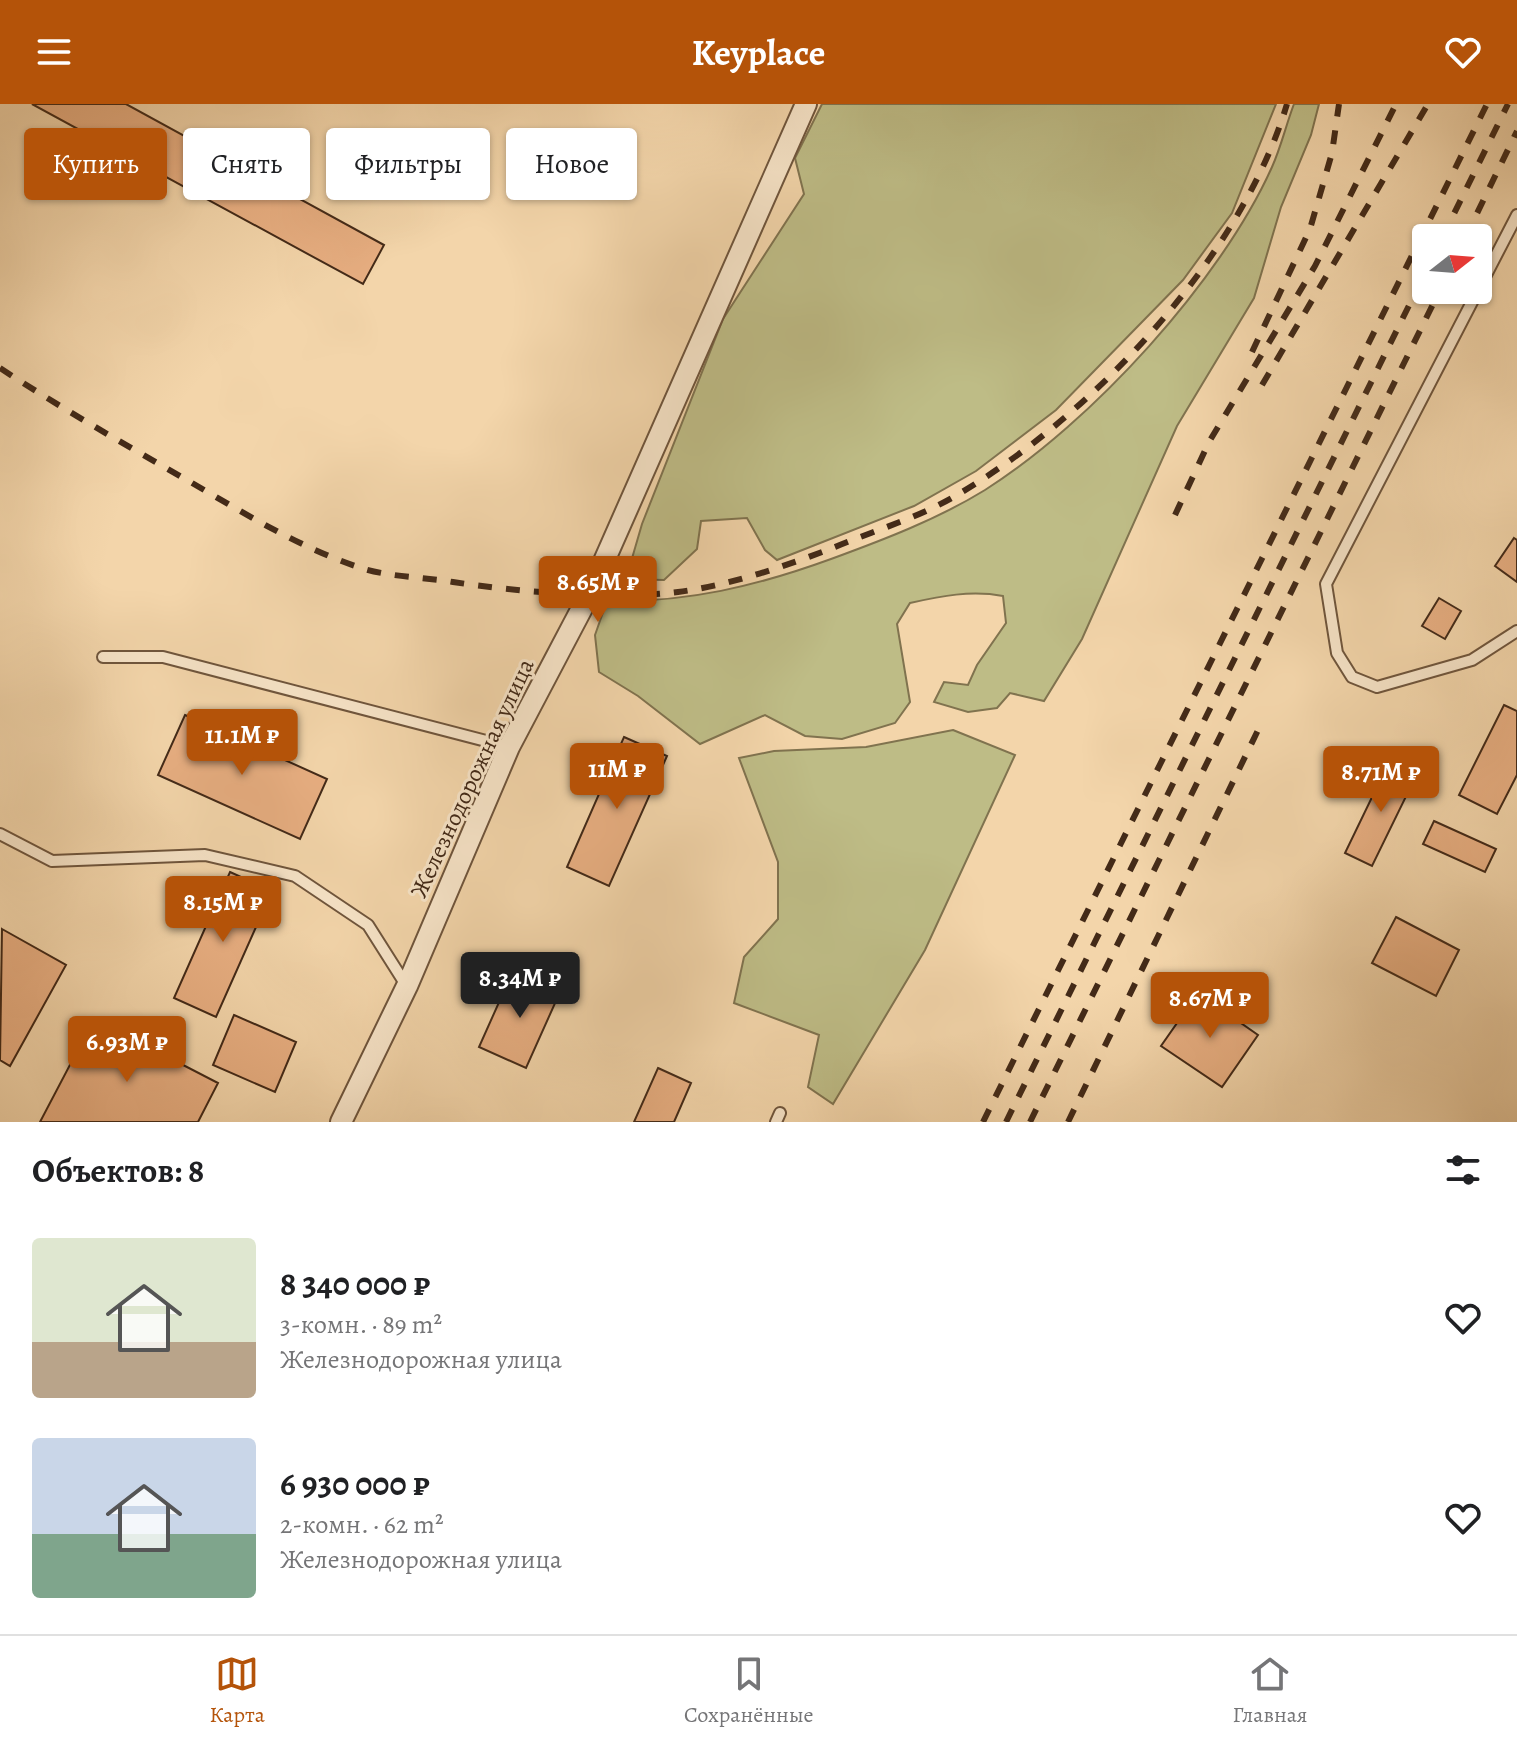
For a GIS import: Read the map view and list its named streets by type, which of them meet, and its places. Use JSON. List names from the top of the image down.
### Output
{
  "streets": {
    "street": ["Железнодорожная улица"]
  },
  "north": "right",
  "page": {
    "header": "Keyplace",
    "chip": [
      "Купить",
      "Снять",
      "Фильтры",
      "Новое"
    ],
    "price": [
      "8.65M ₽",
      "11.1M ₽",
      "11M ₽",
      "8.71M ₽",
      "8.15M ₽",
      "8.34M ₽",
      "8.67M ₽",
      "6.93M ₽"
    ],
    "heading": "Объектов: 8",
    "list": [
      {
        "name": "8 340 000 ₽",
        "note": "3-комн. · 89 m² · Железнодорожная улица"
      },
      {
        "name": "6 930 000 ₽",
        "note": "2-комн. · 62 m² · Железнодорожная улица"
      }
    ],
    "tabs": ["Карта", "Сохранённые", "Главная"]
  }
}
